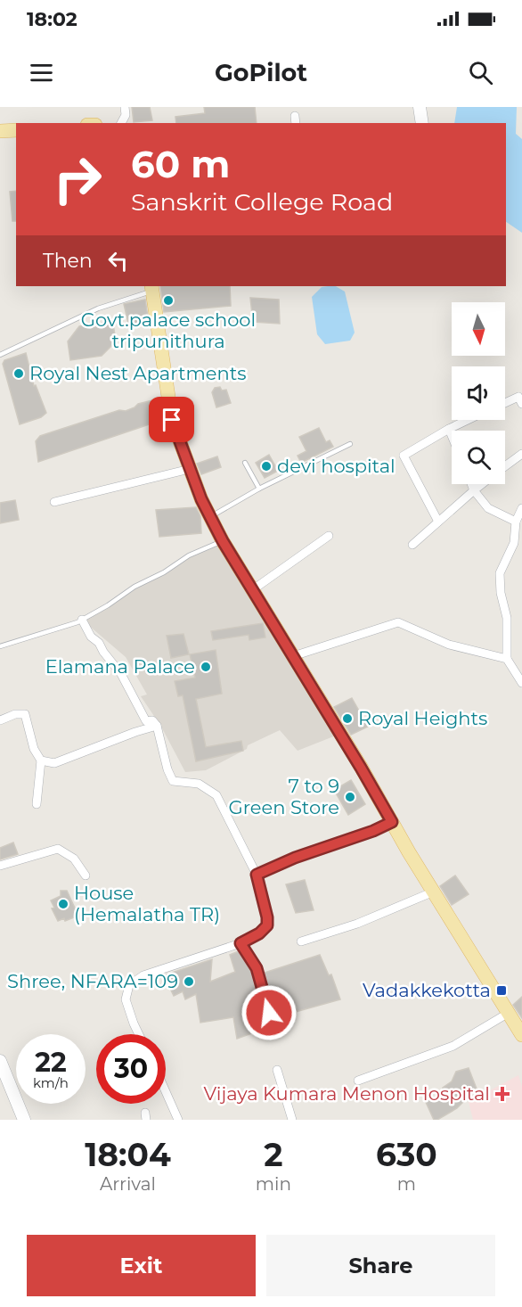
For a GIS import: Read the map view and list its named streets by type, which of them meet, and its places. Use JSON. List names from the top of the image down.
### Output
{
  "places": {
    "other": [
      "Govt.palace school tripunithura",
      "Royal Nest Apartments",
      "devi hospital",
      "Elamana Palace",
      "Royal Heights",
      "7 to 9 Green Store",
      "House (Hemalatha TR)",
      "Shree, NFARA=109"
    ],
    "transit": ["Vadakkekotta"],
    "health": ["Vijaya Kumara Menon Hospital"]
  },
  "north": "bottom",
  "page": {
    "status": "18:02",
    "header": "GoPilot",
    "turn": ["60 m", "Sanskrit College Road"],
    "then": "Then",
    "speed": "22 km/h",
    "limit": "30",
    "eta": [
      "18:04",
      "Arrival",
      "2",
      "min",
      "630",
      "m"
    ],
    "buttons": ["Exit", "Share"]
  }
}
